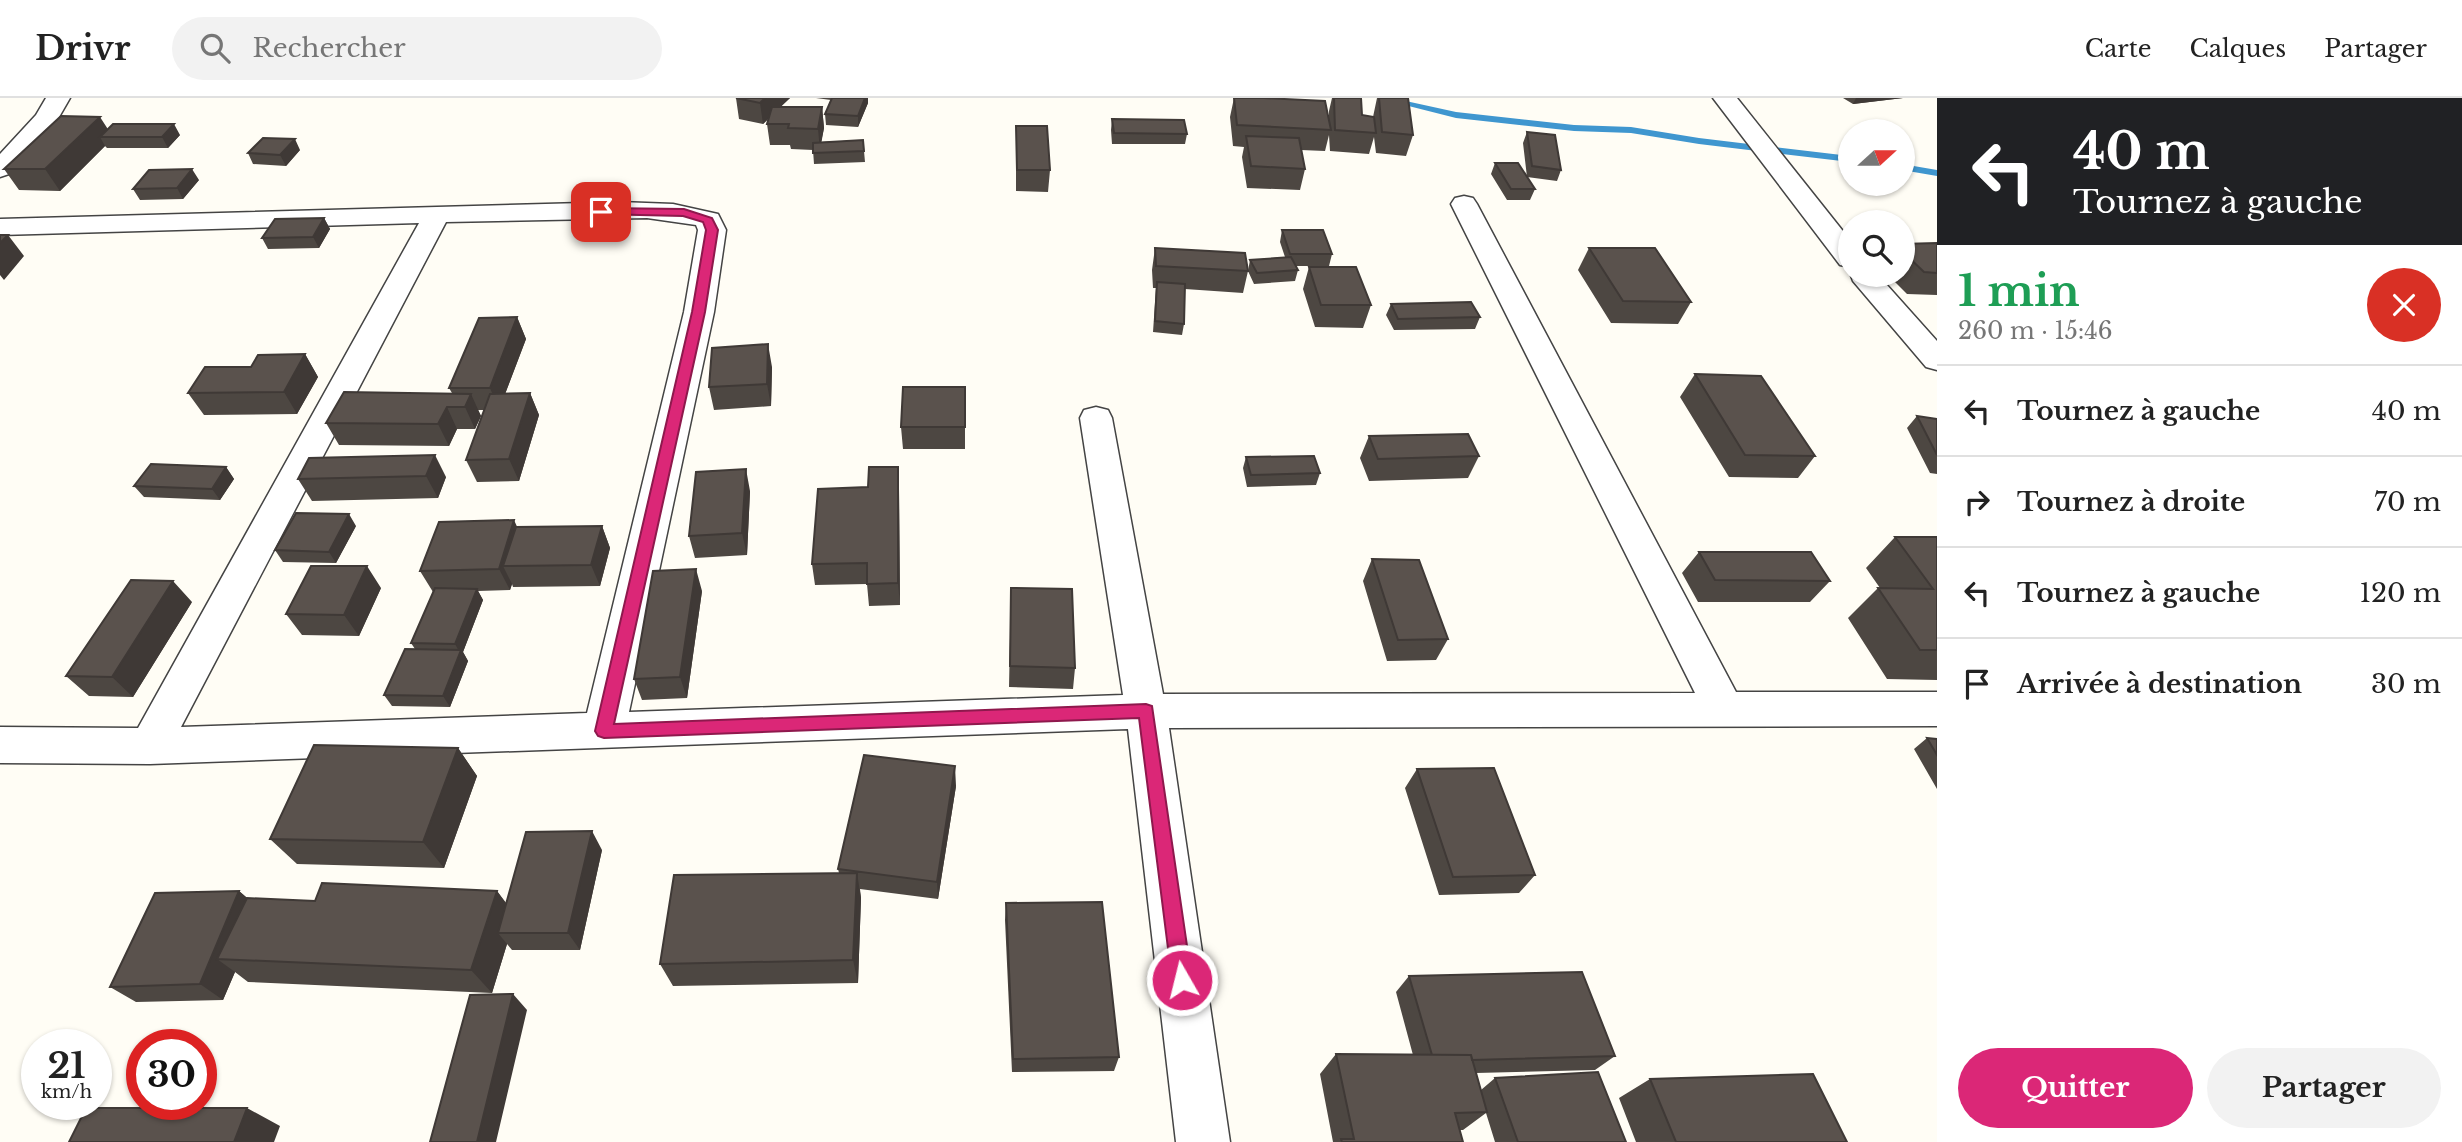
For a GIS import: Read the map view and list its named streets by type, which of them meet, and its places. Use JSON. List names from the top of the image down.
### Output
{
  "north": "right",
  "page": {
    "header": "Drivr",
    "search": "Rechercher",
    "nav": ["Carte", "Calques", "Partager"],
    "turn": ["40 m", "Tournez à gauche"],
    "heading": ["1 min", "260 m · 15:46"],
    "list": [
      {
        "name": "Tournez à gauche",
        "value": "40 m"
      },
      {
        "name": "Tournez à droite",
        "value": "70 m"
      },
      {
        "name": "Tournez à gauche",
        "value": "120 m"
      },
      {
        "name": "Arrivée à destination",
        "value": "30 m"
      }
    ],
    "speed": "21 km/h",
    "limit": "30",
    "buttons": ["Quitter", "Partager"]
  }
}
